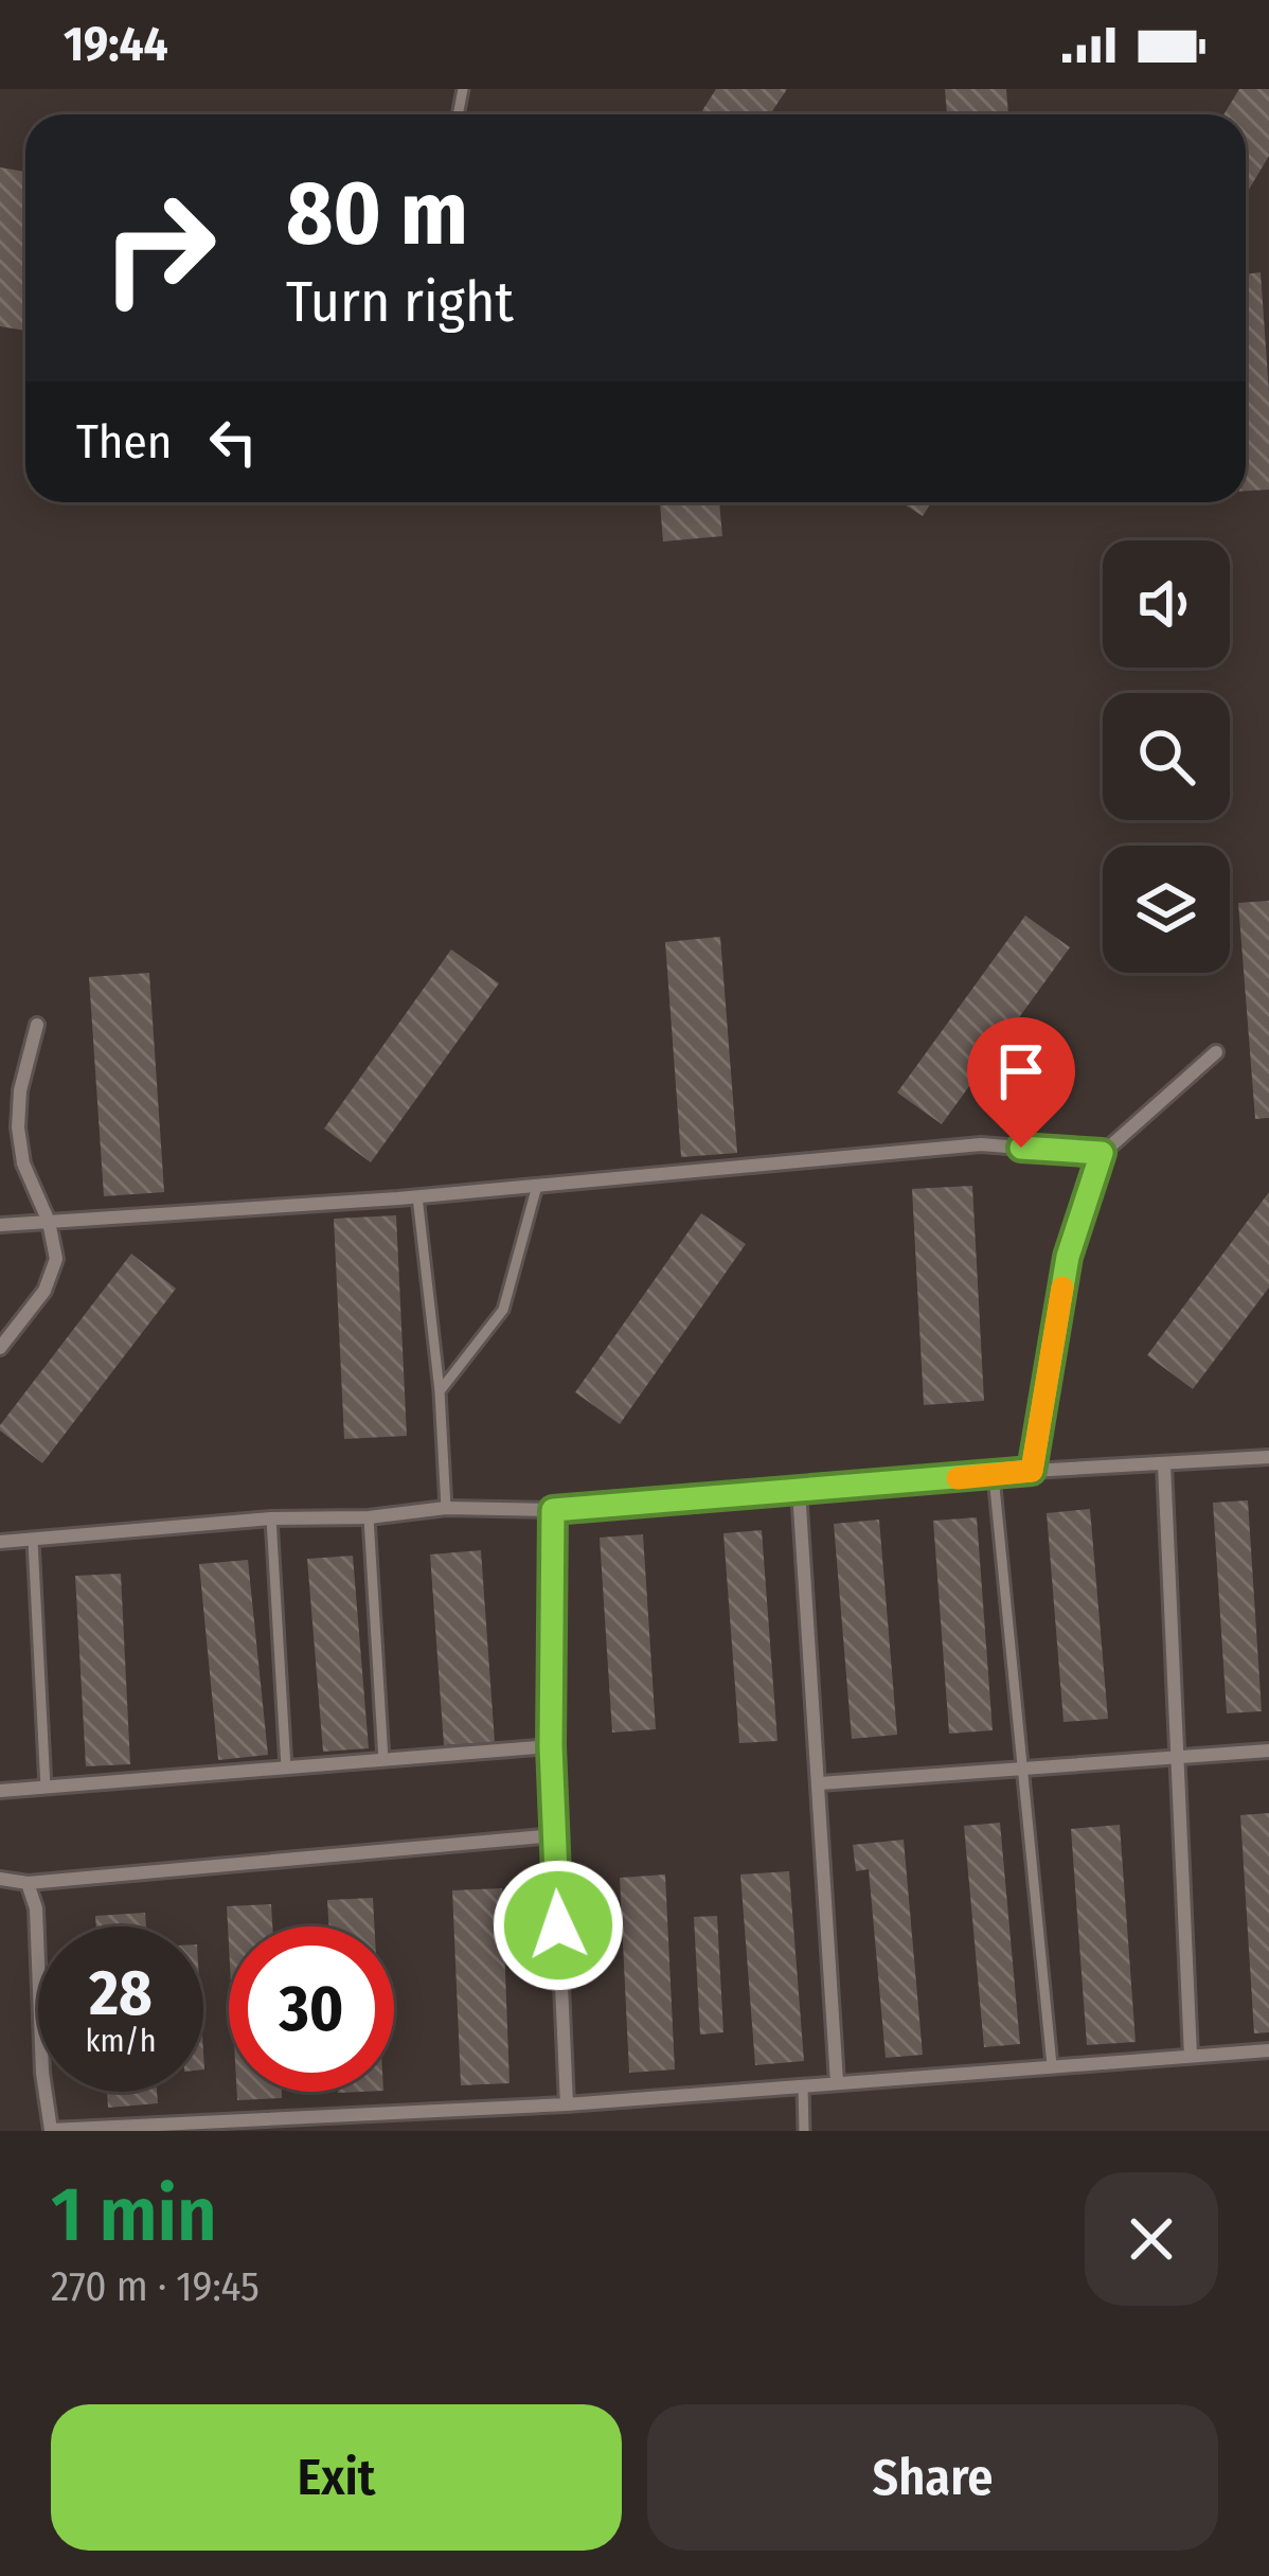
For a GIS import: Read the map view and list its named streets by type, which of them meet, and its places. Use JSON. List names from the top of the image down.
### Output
{
  "page": {
    "status": "19:44",
    "turn": ["80 m", "Turn right"],
    "then": "Then",
    "speed": "28 km/h",
    "limit": "30",
    "heading": ["1 min", "270 m · 19:45"],
    "buttons": ["Exit", "Share"]
  }
}
